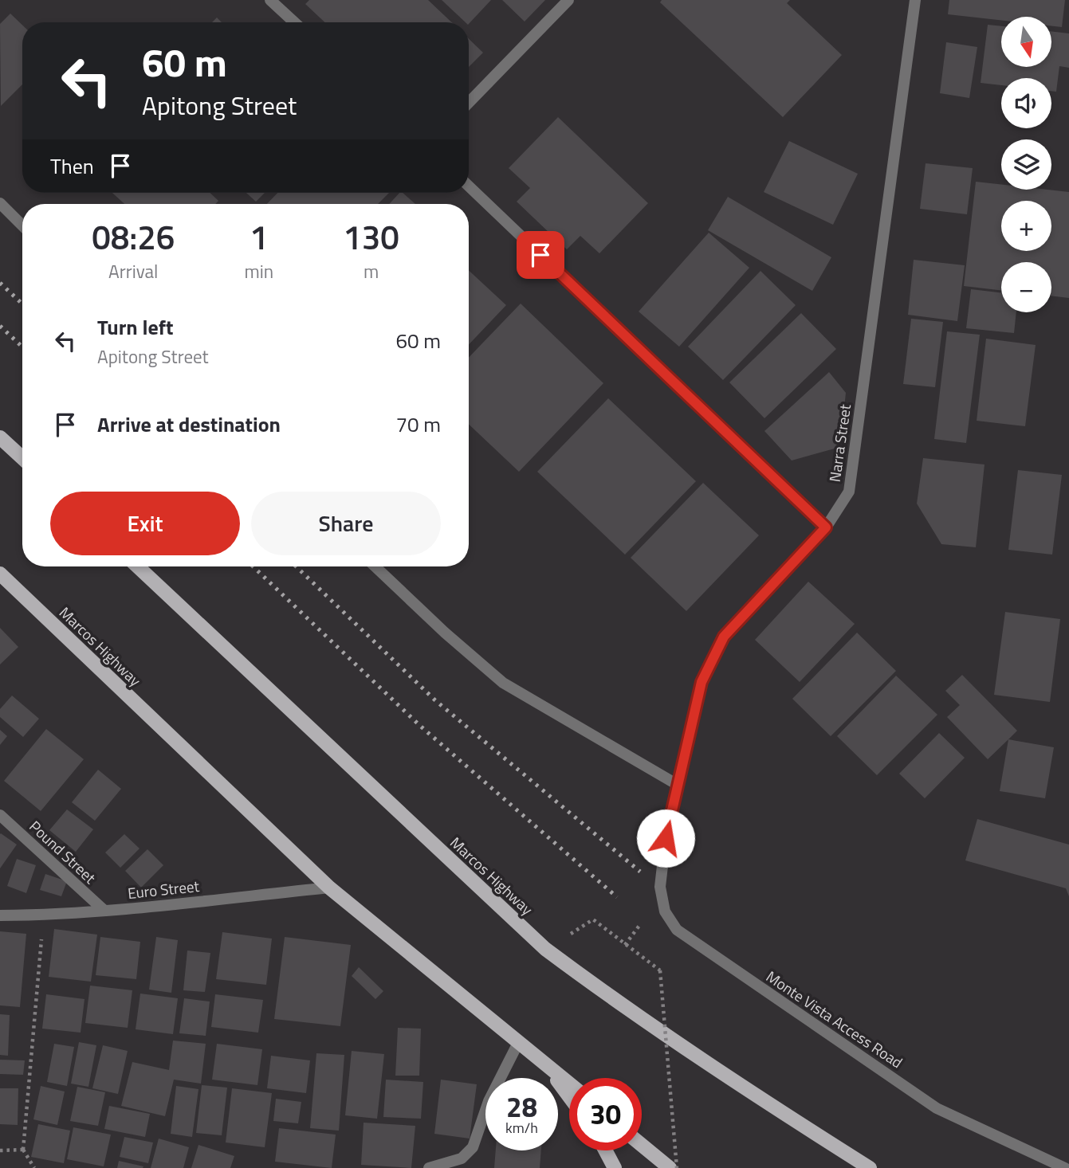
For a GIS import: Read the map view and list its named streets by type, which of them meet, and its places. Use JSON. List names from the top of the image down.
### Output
{
  "streets": {
    "main road": ["Marcos Highway"],
    "street": [
      "Narra Street",
      "Pound Street",
      "Euro Street",
      "Monte Vista Access Road"
    ]
  },
  "crossings": [
    ["Narra Street", "Monte Vista Access Road"],
    ["Marcos Highway", "Euro Street"],
    ["Pound Street", "Euro Street"]
  ],
  "north": "bottom",
  "page": {
    "map_buttons": ["+", "−"],
    "turn": ["60 m", "Apitong Street"],
    "then": "Then",
    "eta": [
      "08:26",
      "Arrival",
      "1",
      "min",
      "130",
      "m"
    ],
    "list": [
      {
        "name": "Turn left",
        "note": "Apitong Street",
        "value": "60 m"
      },
      {
        "name": "Arrive at destination",
        "value": "70 m"
      }
    ],
    "buttons": ["Exit", "Share"],
    "speed": "28 km/h",
    "limit": "30"
  }
}
